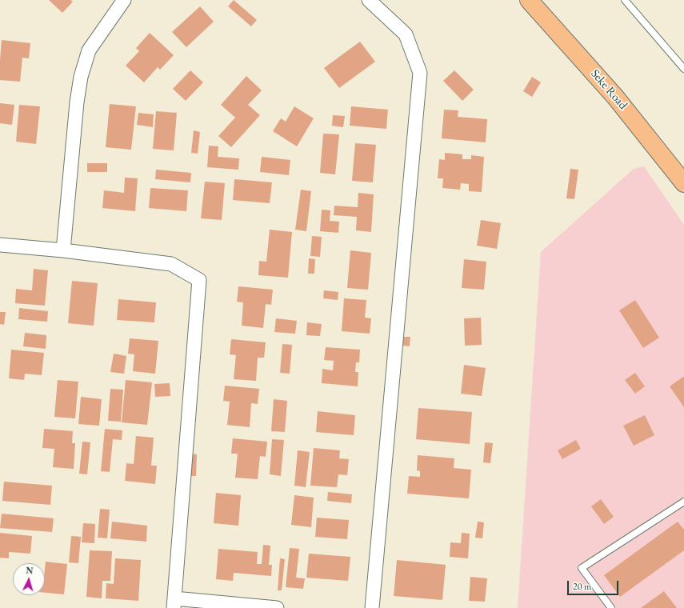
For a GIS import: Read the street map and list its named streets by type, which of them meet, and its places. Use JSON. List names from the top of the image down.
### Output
{
  "streets": {
    "main road": ["Seke Road"]
  },
  "scale_bar": "20 m",
  "north": "top"
}
